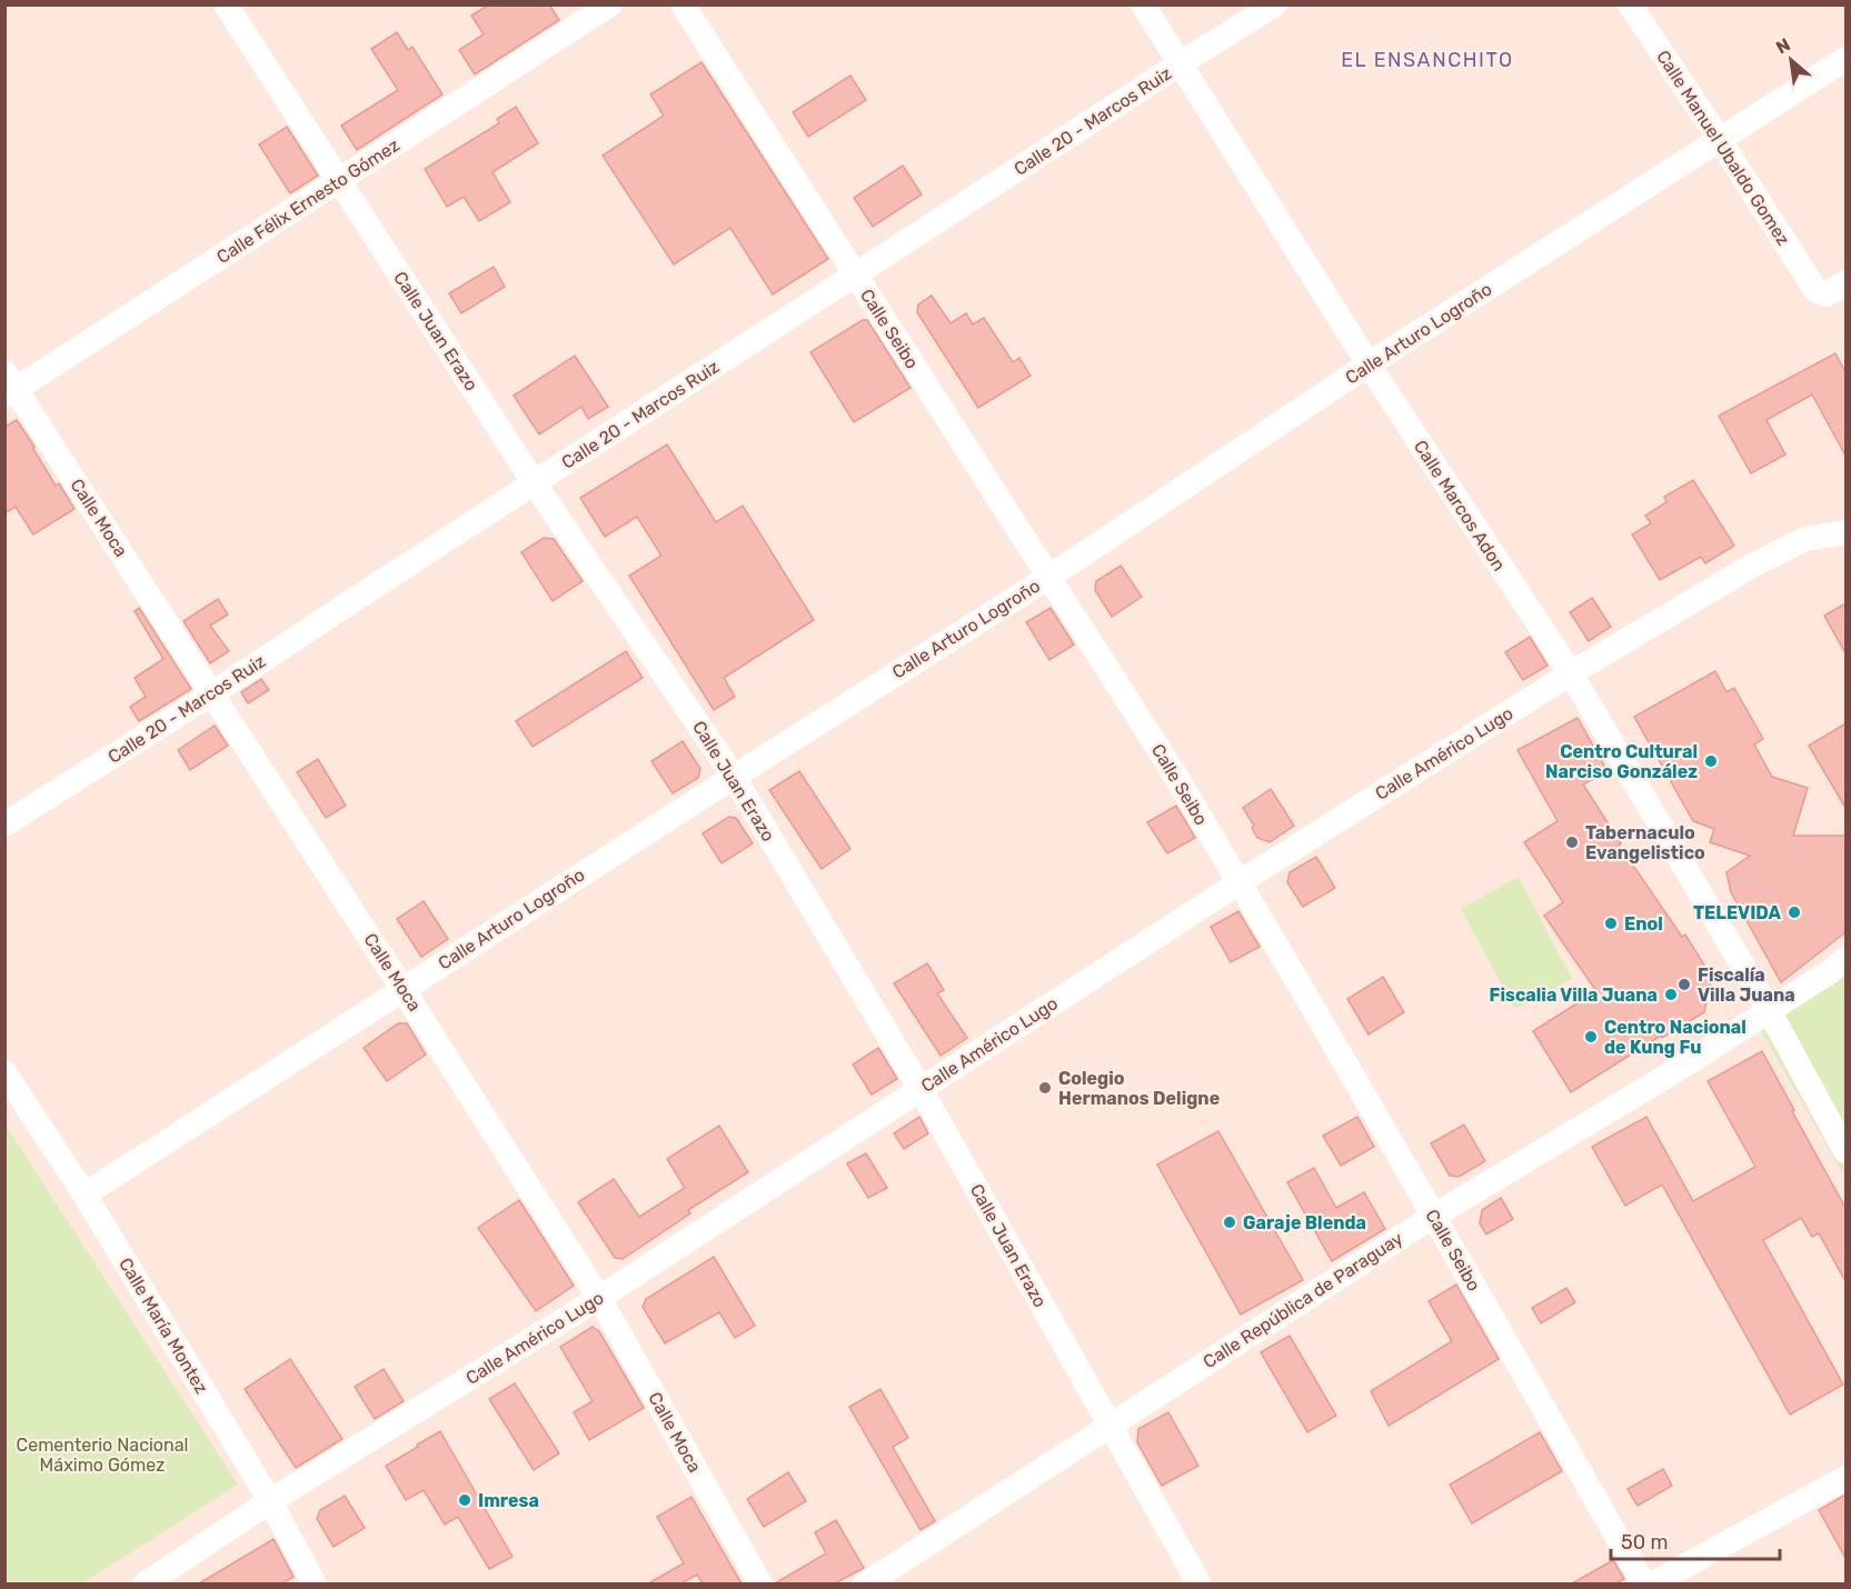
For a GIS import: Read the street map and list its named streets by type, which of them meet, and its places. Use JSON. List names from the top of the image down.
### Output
{
  "streets": {
    "street": [
      "Calle 20 - Marcos Ruiz",
      "Calle Manuel Ubaldo Gomez",
      "Calle Félix Ernesto Gómez",
      "Calle Seibo",
      "Calle Juan Erazo",
      "Calle Arturo Logroño",
      "Calle Marcos Adon",
      "Calle Moca",
      "Calle Américo Lugo",
      "Calle República de Paraguay",
      "Calle María Montez"
    ]
  },
  "crossings": [
    ["Calle 20 - Marcos Ruiz", "Calle Seibo"],
    ["Calle 20 - Marcos Ruiz", "Calle Juan Erazo"],
    ["Calle 20 - Marcos Ruiz", "Calle Marcos Adon"],
    ["Calle 20 - Marcos Ruiz", "Calle Moca"],
    ["Calle Manuel Ubaldo Gomez", "Calle Arturo Logroño"],
    ["Calle Félix Ernesto Gómez", "Calle Juan Erazo"],
    ["Calle Félix Ernesto Gómez", "Calle Moca"],
    ["Calle Seibo", "Calle Arturo Logroño"],
    ["Calle Seibo", "Calle Américo Lugo"],
    ["Calle Seibo", "Calle República de Paraguay"],
    ["Calle Juan Erazo", "Calle Arturo Logroño"],
    ["Calle Juan Erazo", "Calle Américo Lugo"],
    ["Calle Juan Erazo", "Calle República de Paraguay"],
    ["Calle Arturo Logroño", "Calle Marcos Adon"],
    ["Calle Arturo Logroño", "Calle Moca"],
    ["Calle Arturo Logroño", "Calle María Montez"],
    ["Calle Marcos Adon", "Calle Américo Lugo"],
    ["Calle Marcos Adon", "Calle República de Paraguay"],
    ["Calle Moca", "Calle Américo Lugo"],
    ["Calle Américo Lugo", "Calle María Montez"]
  ],
  "districts": ["EL ENSANCHITO"],
  "parks": ["Cementerio Nacional Máximo Gómez"],
  "places": [
    "Centro Cultural Narciso González",
    "Tabernaculo Evangelistico",
    "TELEVIDA",
    "Enol",
    "Fiscalía Villa Juana",
    "Fiscalia Villa Juana",
    "Centro Nacional de Kung Fu",
    "Colegio Hermanos Deligne",
    "Garaje Blenda",
    "Imresa"
  ],
  "scale_bar": "50 m",
  "north": "top left"
}
